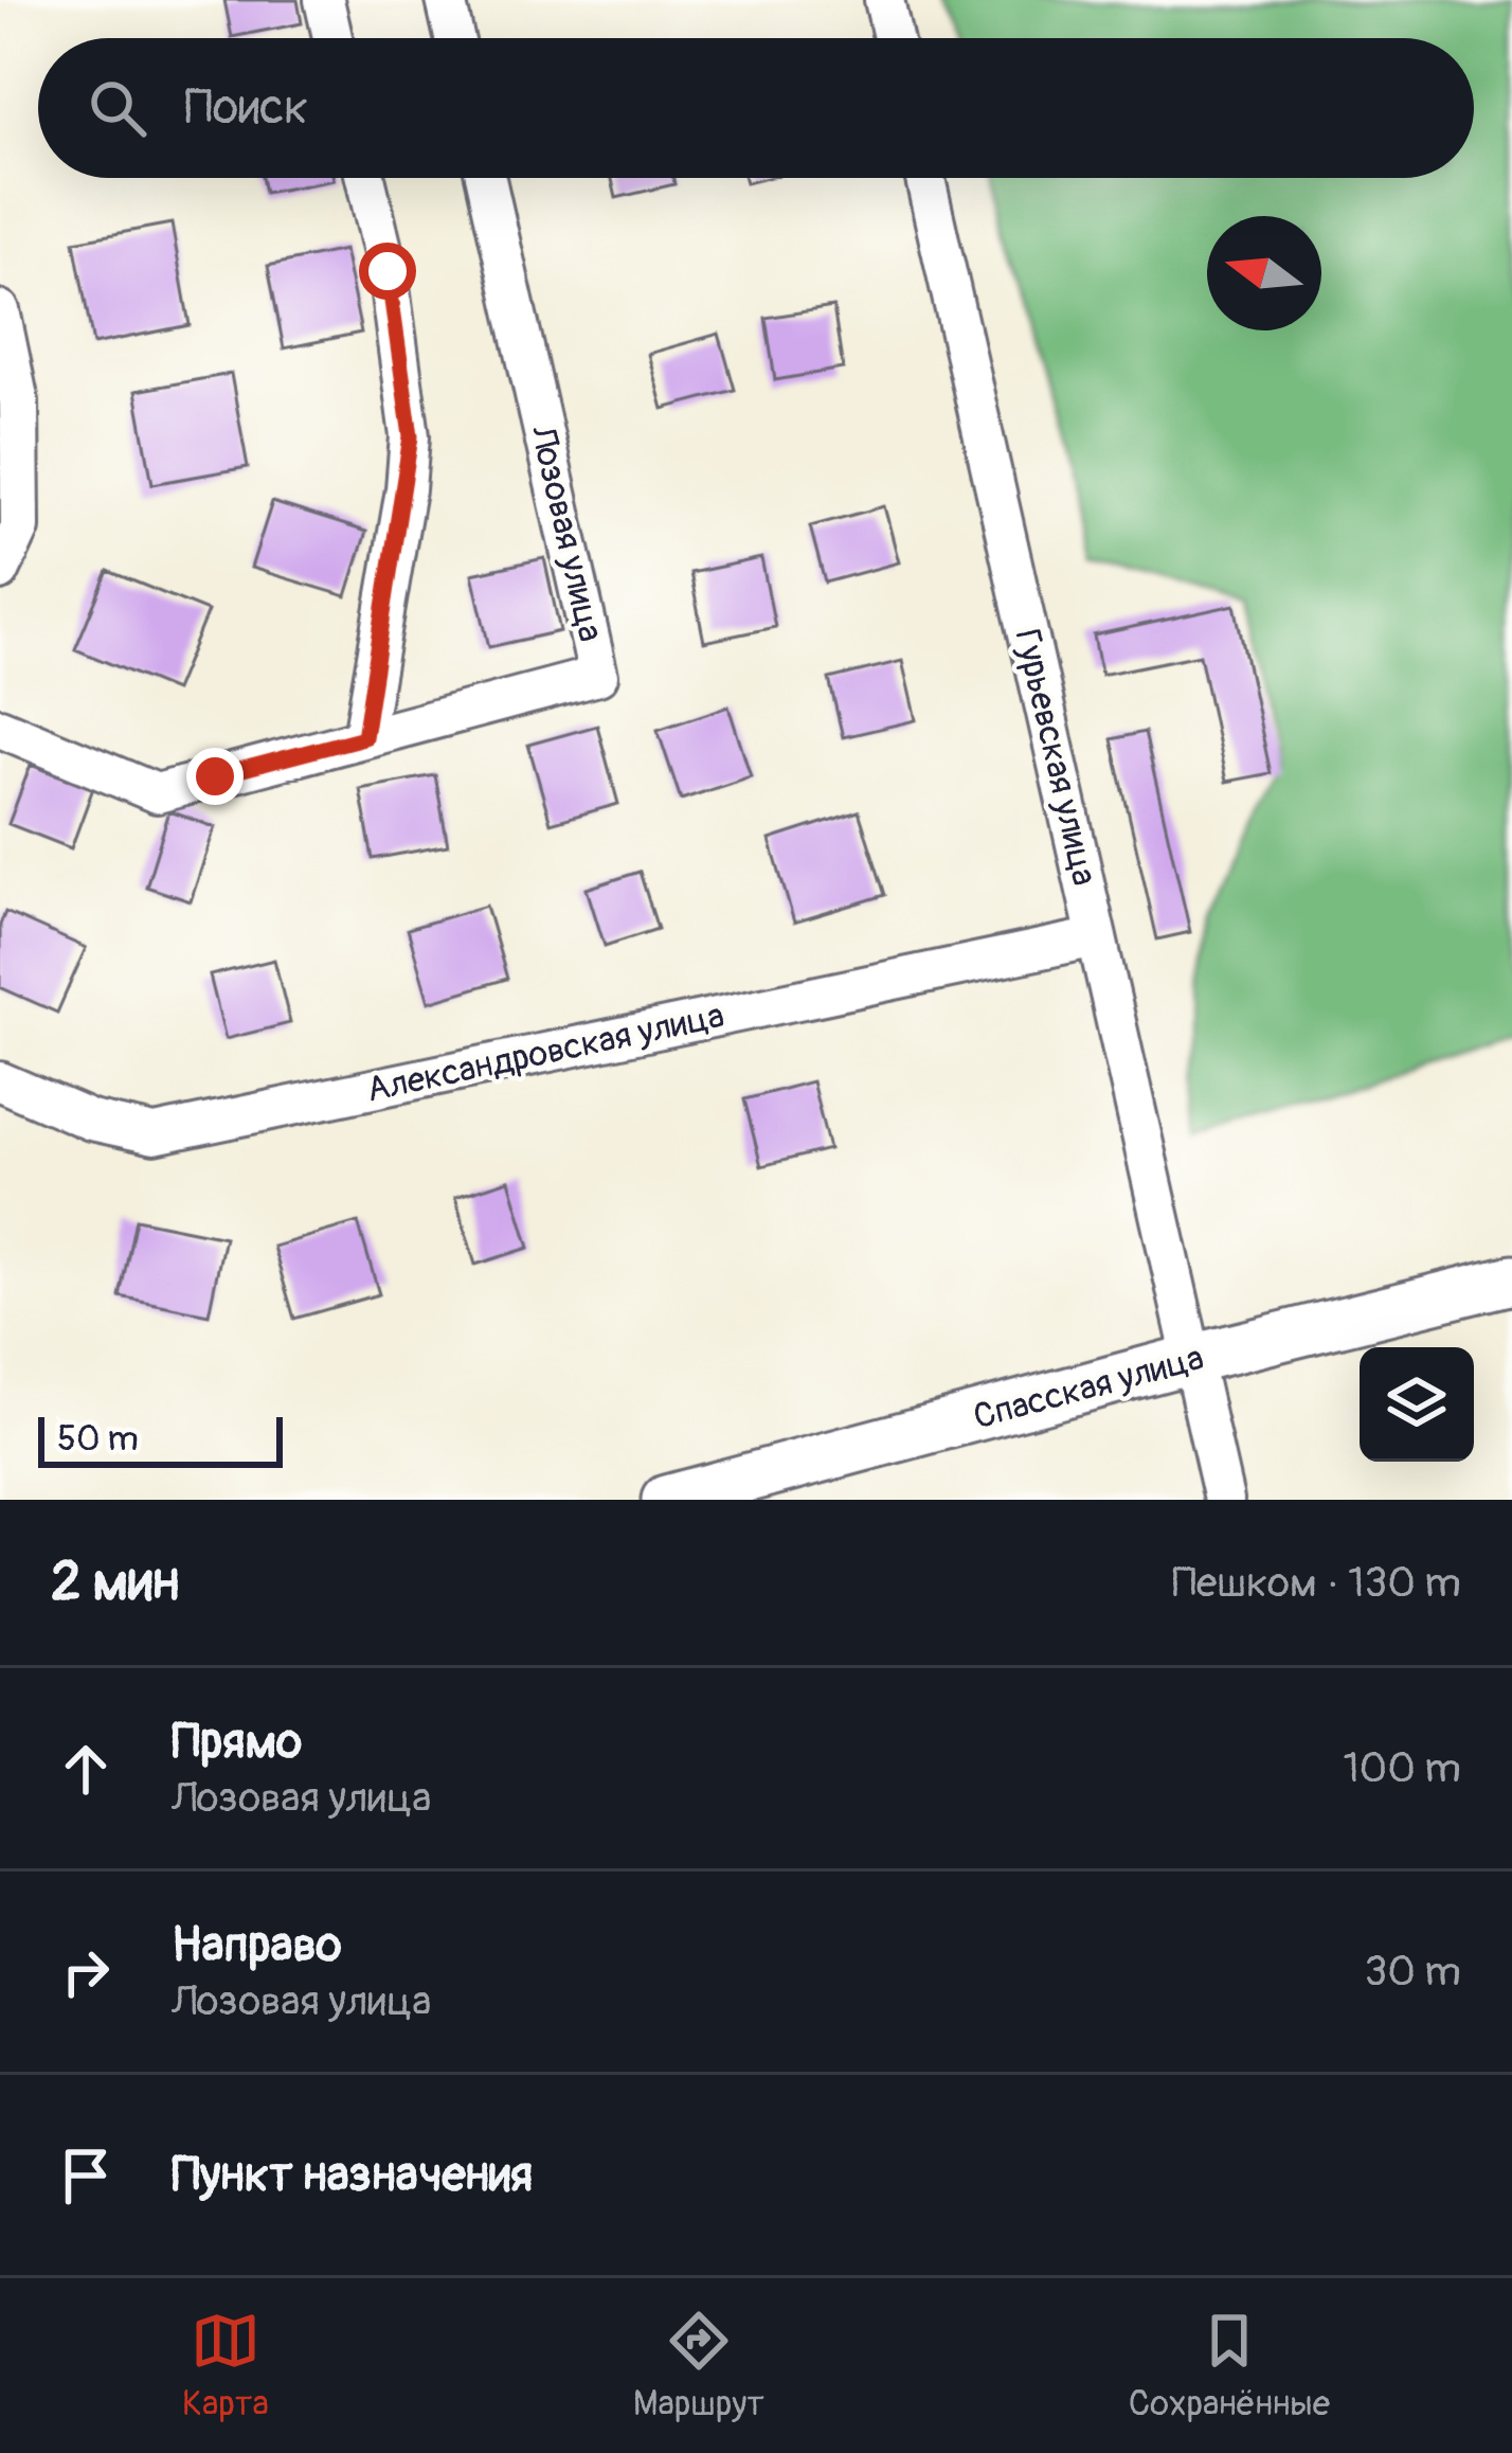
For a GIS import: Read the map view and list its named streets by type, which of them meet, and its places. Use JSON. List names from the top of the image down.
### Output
{
  "streets": {
    "street": [
      "Лозовая улица",
      "Гурьевская улица",
      "Александровская улица",
      "Спасская улица"
    ]
  },
  "crossings": [
    ["Гурьевская улица", "Александровская улица"],
    ["Гурьевская улица", "Спасская улица"]
  ],
  "scale_bar": "50 m",
  "north": "left",
  "page": {
    "search": "Поиск",
    "scale": "50 m",
    "heading": ["2 мин", "Пешком · 130 m"],
    "list": [
      ["Прямо", "Лозовая улица", "100 m"],
      ["Направо", "Лозовая улица", "30 m"],
      "Пункт назначения"
    ],
    "nav": ["Карта", "Маршрут", "Сохранённые"]
  }
}
